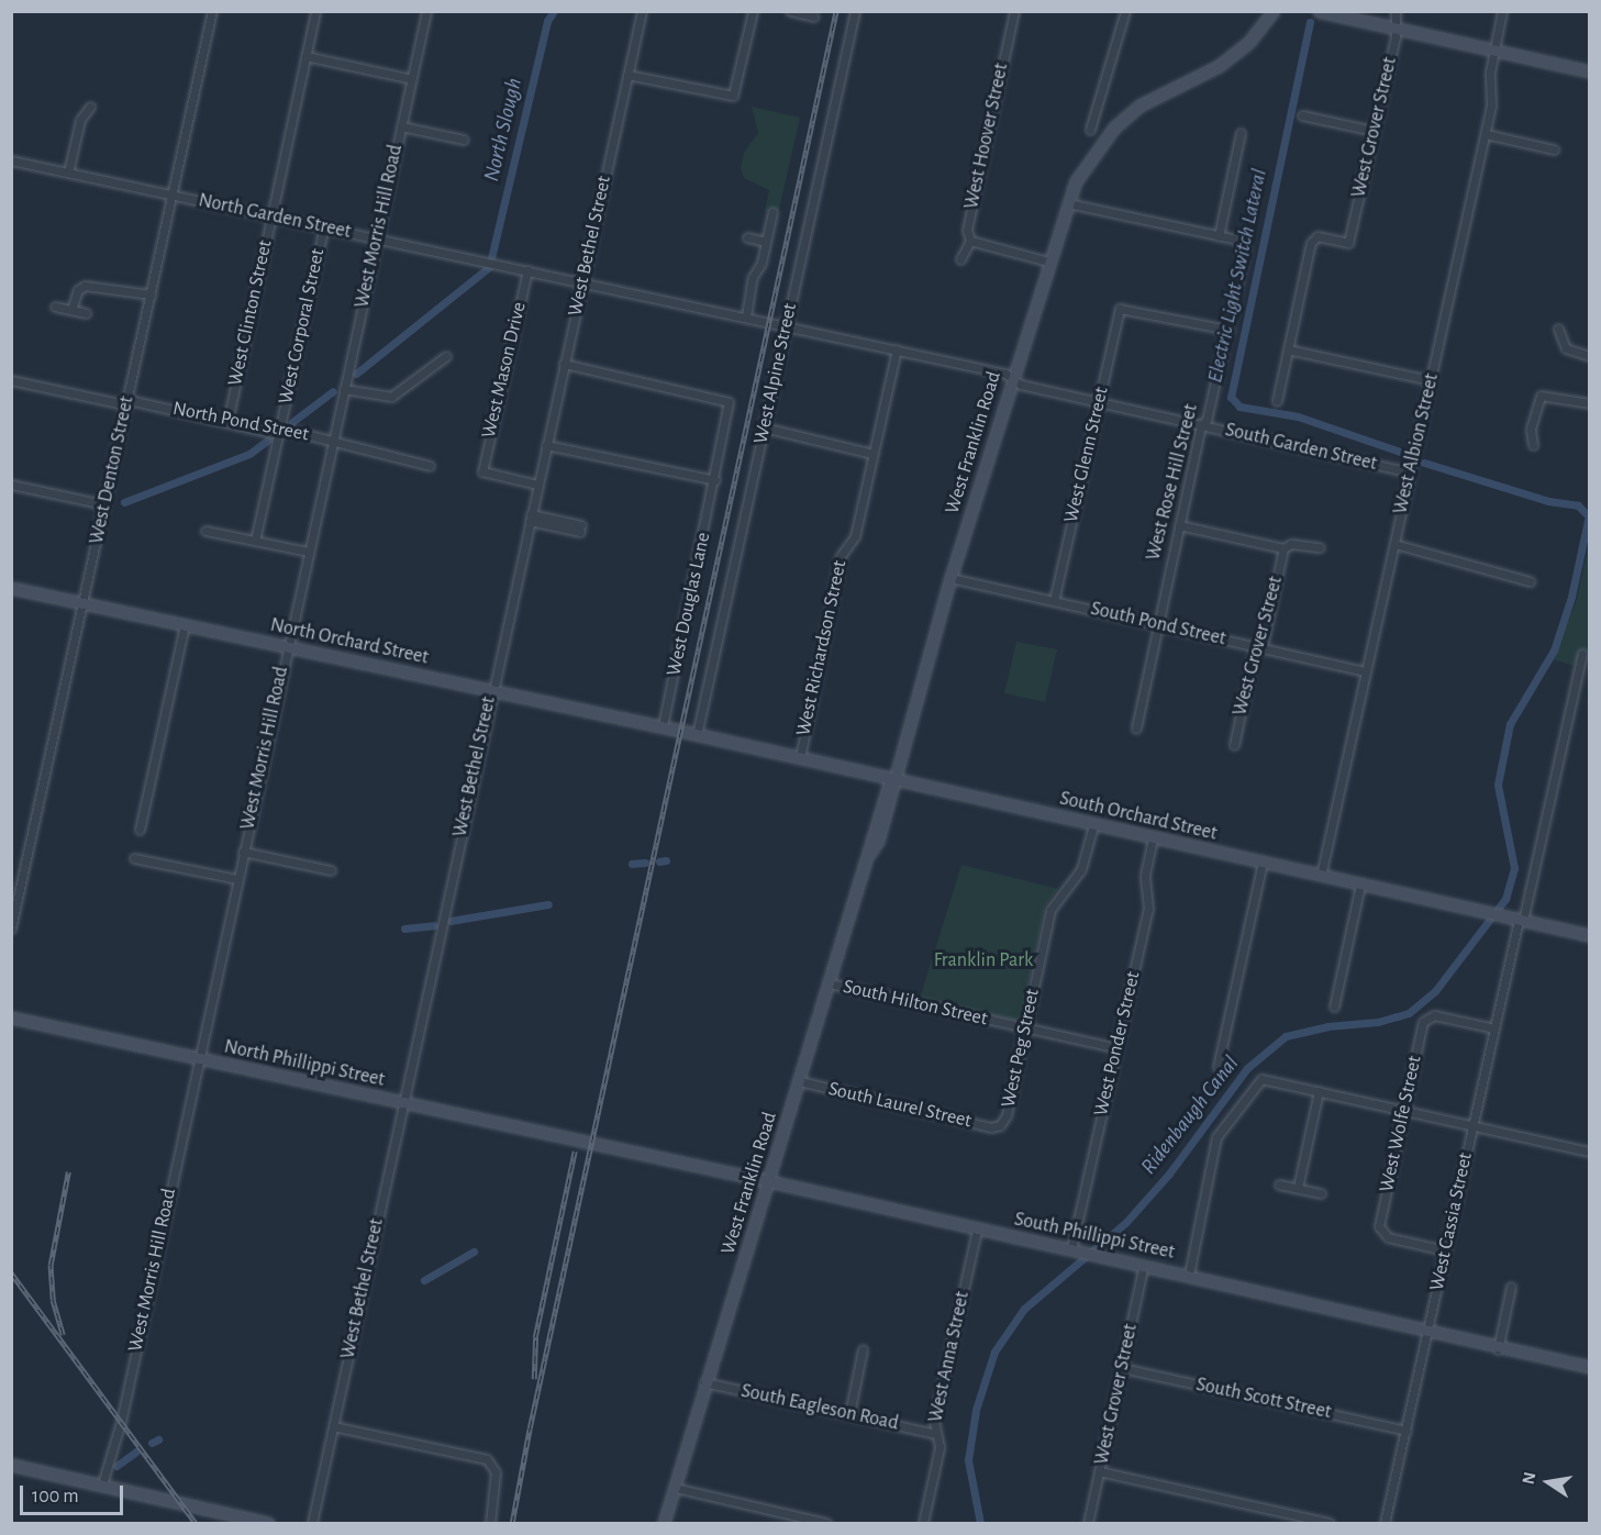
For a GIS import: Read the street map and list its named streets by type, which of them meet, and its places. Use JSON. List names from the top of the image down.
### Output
{
  "streets": {
    "street": [
      "West Grover Street",
      "West Hoover Street",
      "North Garden Street",
      "West Morris Hill Road",
      "West Bethel Street",
      "West Clinton Street",
      "West Corporal Street",
      "West Mason Drive",
      "West Alpine Street",
      "North Pond Street",
      "West Franklin Road",
      "West Albion Street",
      "South Garden Street",
      "West Glenn Street",
      "West Denton Street",
      "West Rose Hill Street",
      "West Douglas Lane",
      "South Pond Street",
      "North Orchard Street",
      "West Richardson Street",
      "South Orchard Street",
      "South Hilton Street",
      "West Ponder Street",
      "West Peg Street",
      "North Phillippi Street",
      "South Laurel Street",
      "West Wolfe Street",
      "West Cassia Street",
      "South Phillippi Street",
      "West Anna Street",
      "South Scott Street",
      "South Eagleson Road"
    ]
  },
  "crossings": [
    ["West Grover Street", "South Pond Street"],
    ["West Grover Street", "South Phillippi Street"],
    ["West Grover Street", "South Scott Street"],
    ["North Garden Street", "West Morris Hill Road"],
    ["North Garden Street", "West Bethel Street"],
    ["North Garden Street", "West Clinton Street"],
    ["North Garden Street", "West Corporal Street"],
    ["North Garden Street", "West Mason Drive"],
    ["North Garden Street", "South Garden Street"],
    ["North Garden Street", "West Denton Street"],
    ["West Morris Hill Road", "North Pond Street"],
    ["West Morris Hill Road", "North Orchard Street"],
    ["West Morris Hill Road", "North Phillippi Street"],
    ["West Bethel Street", "West Mason Drive"],
    ["West Bethel Street", "West Douglas Lane"],
    ["West Bethel Street", "North Orchard Street"],
    ["West Bethel Street", "North Phillippi Street"],
    ["West Clinton Street", "North Pond Street"],
    ["West Corporal Street", "North Pond Street"],
    ["West Alpine Street", "South Garden Street"],
    ["West Alpine Street", "South Orchard Street"],
    ["North Pond Street", "West Denton Street"],
    ["West Franklin Road", "South Garden Street"],
    ["West Franklin Road", "South Pond Street"],
    ["West Franklin Road", "South Orchard Street"],
    ["West Franklin Road", "South Hilton Street"],
    ["West Franklin Road", "South Laurel Street"],
    ["West Franklin Road", "South Phillippi Street"],
    ["West Franklin Road", "South Eagleson Road"],
    ["West Albion Street", "South Garden Street"],
    ["West Albion Street", "South Pond Street"],
    ["West Albion Street", "South Orchard Street"],
    ["South Garden Street", "West Glenn Street"],
    ["South Garden Street", "West Rose Hill Street"],
    ["South Garden Street", "West Richardson Street"],
    ["West Glenn Street", "West Rose Hill Street"],
    ["West Glenn Street", "South Pond Street"],
    ["West Denton Street", "North Orchard Street"],
    ["West Rose Hill Street", "South Pond Street"],
    ["West Douglas Lane", "North Orchard Street"],
    ["North Orchard Street", "South Orchard Street"],
    ["West Richardson Street", "South Orchard Street"],
    ["South Orchard Street", "West Ponder Street"],
    ["South Orchard Street", "West Peg Street"],
    ["South Orchard Street", "West Cassia Street"],
    ["South Hilton Street", "West Ponder Street"],
    ["South Hilton Street", "West Peg Street"],
    ["West Ponder Street", "South Phillippi Street"],
    ["West Peg Street", "South Laurel Street"],
    ["North Phillippi Street", "South Phillippi Street"],
    ["West Wolfe Street", "West Cassia Street"],
    ["West Cassia Street", "South Phillippi Street"],
    ["West Cassia Street", "South Scott Street"],
    ["South Phillippi Street", "West Anna Street"],
    ["West Anna Street", "South Eagleson Road"]
  ],
  "water": ["North Slough", "Electric Light Switch Lateral", "Ridenbaugh Canal"],
  "parks": ["Franklin Park"],
  "scale_bar": "100 m",
  "north": "left"
}
